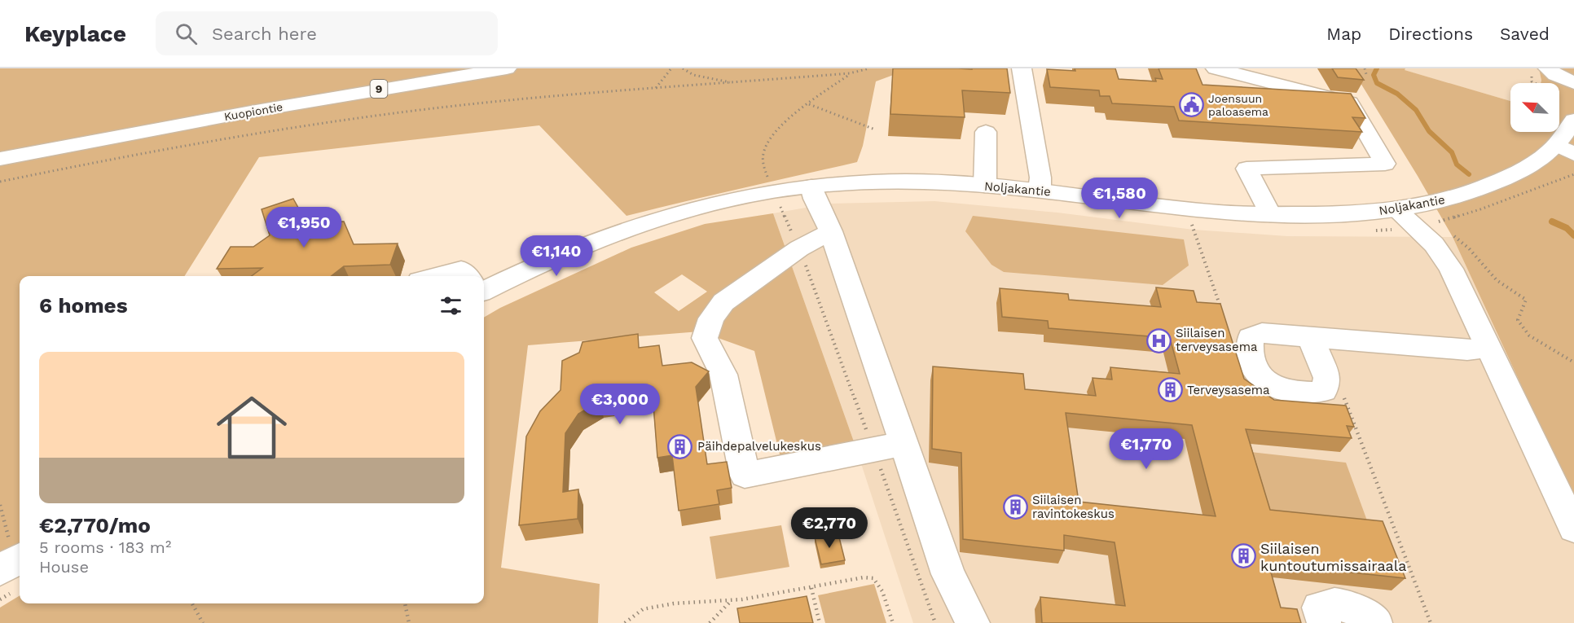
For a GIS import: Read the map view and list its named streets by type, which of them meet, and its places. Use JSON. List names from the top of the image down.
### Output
{
  "streets": {
    "main road": ["9", "Kuopiontie", "Noljakantie"]
  },
  "places": {
    "public building": ["Joensuun paloasema"],
    "hospital": ["Siilaisen terveysasema"],
    "building": [
      "Terveysasema",
      "Päihdepalvelukeskus",
      "Siilaisen ravintokeskus",
      "Siilaisen kuntoutumissairaala"
    ]
  },
  "north": "top left",
  "page": {
    "header": "Keyplace",
    "search": "Search here",
    "nav": ["Map", "Directions", "Saved"],
    "price": [
      "€1,580",
      "€1,950",
      "€1,140",
      "€3,000",
      "€1,770",
      "€2,770"
    ],
    "heading": "6 homes",
    "list": [
      {
        "name": "€2,770/mo",
        "note": "5 rooms · 183 m² · House"
      }
    ]
  }
}
